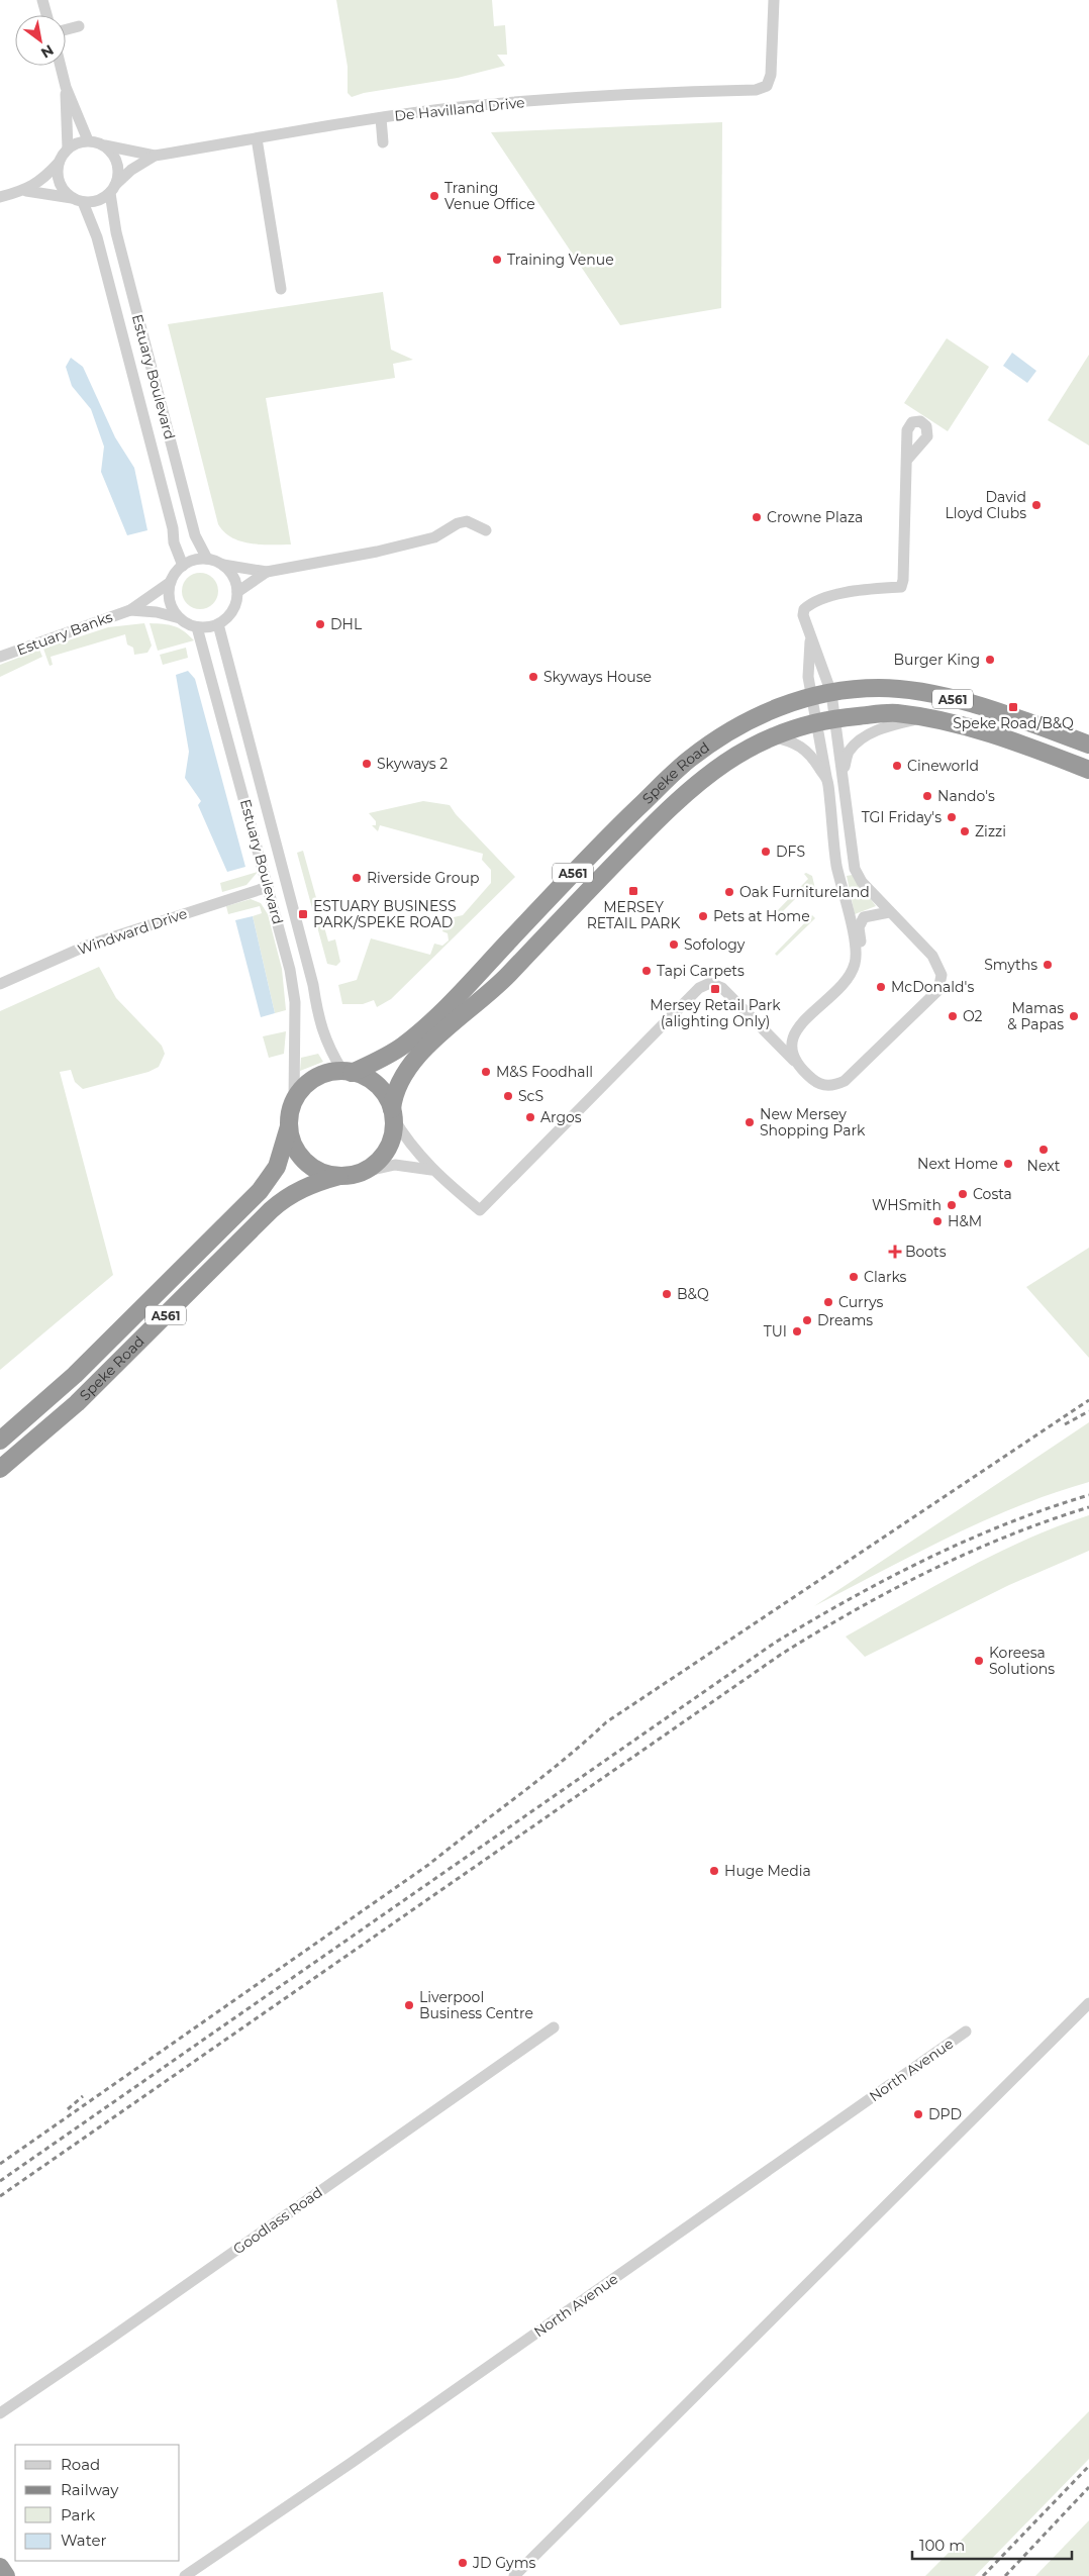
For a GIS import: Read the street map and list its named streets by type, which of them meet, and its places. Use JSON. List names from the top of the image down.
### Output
{
  "streets": {
    "highway": ["A561", "Speke Road"],
    "street": [
      "De Havilland Drive",
      "Estuary Boulevard",
      "Estuary Banks",
      "Windward Drive",
      "North Avenue",
      "Goodlass Road"
    ]
  },
  "crossings": [
    ["De Havilland Drive", "Estuary Boulevard"],
    ["Estuary Boulevard", "Estuary Banks"],
    ["Estuary Boulevard", "A561"],
    ["Estuary Boulevard", "Speke Road"],
    ["Estuary Boulevard", "Windward Drive"],
    ["A561", "Speke Road"]
  ],
  "places": {
    "other": [
      "Traning Venue Office",
      "Training Venue",
      "David Lloyd Clubs",
      "Crowne Plaza",
      "DHL",
      "Burger King",
      "Skyways House",
      "Skyways 2",
      "Cineworld",
      "Nando's",
      "TGI Friday's",
      "Zizzi",
      "DFS",
      "Riverside Group",
      "Oak Furnitureland",
      "Pets at Home",
      "Sofology",
      "Smyths",
      "Tapi Carpets",
      "McDonald's",
      "O2",
      "Mamas & Papas",
      "M&S Foodhall",
      "ScS",
      "Argos",
      "New Mersey Shopping Park",
      "Next",
      "Next Home",
      "Costa",
      "WHSmith",
      "H&M",
      "Clarks",
      "B&Q",
      "Currys",
      "Dreams",
      "TUI",
      "Koreesa Solutions",
      "Huge Media",
      "Liverpool Business Centre",
      "DPD",
      "JD Gyms"
    ],
    "transit": [
      "Speke Road/B&Q",
      "MERSEY RETAIL PARK",
      "ESTUARY BUSINESS PARK/SPEKE ROAD",
      "Mersey Retail Park (alighting Only)"
    ],
    "health": ["Boots"]
  },
  "legend": [
    "Road",
    "Railway",
    "Park",
    "Water"
  ],
  "scale_bar": "100 m",
  "north": "bottom right"
}
